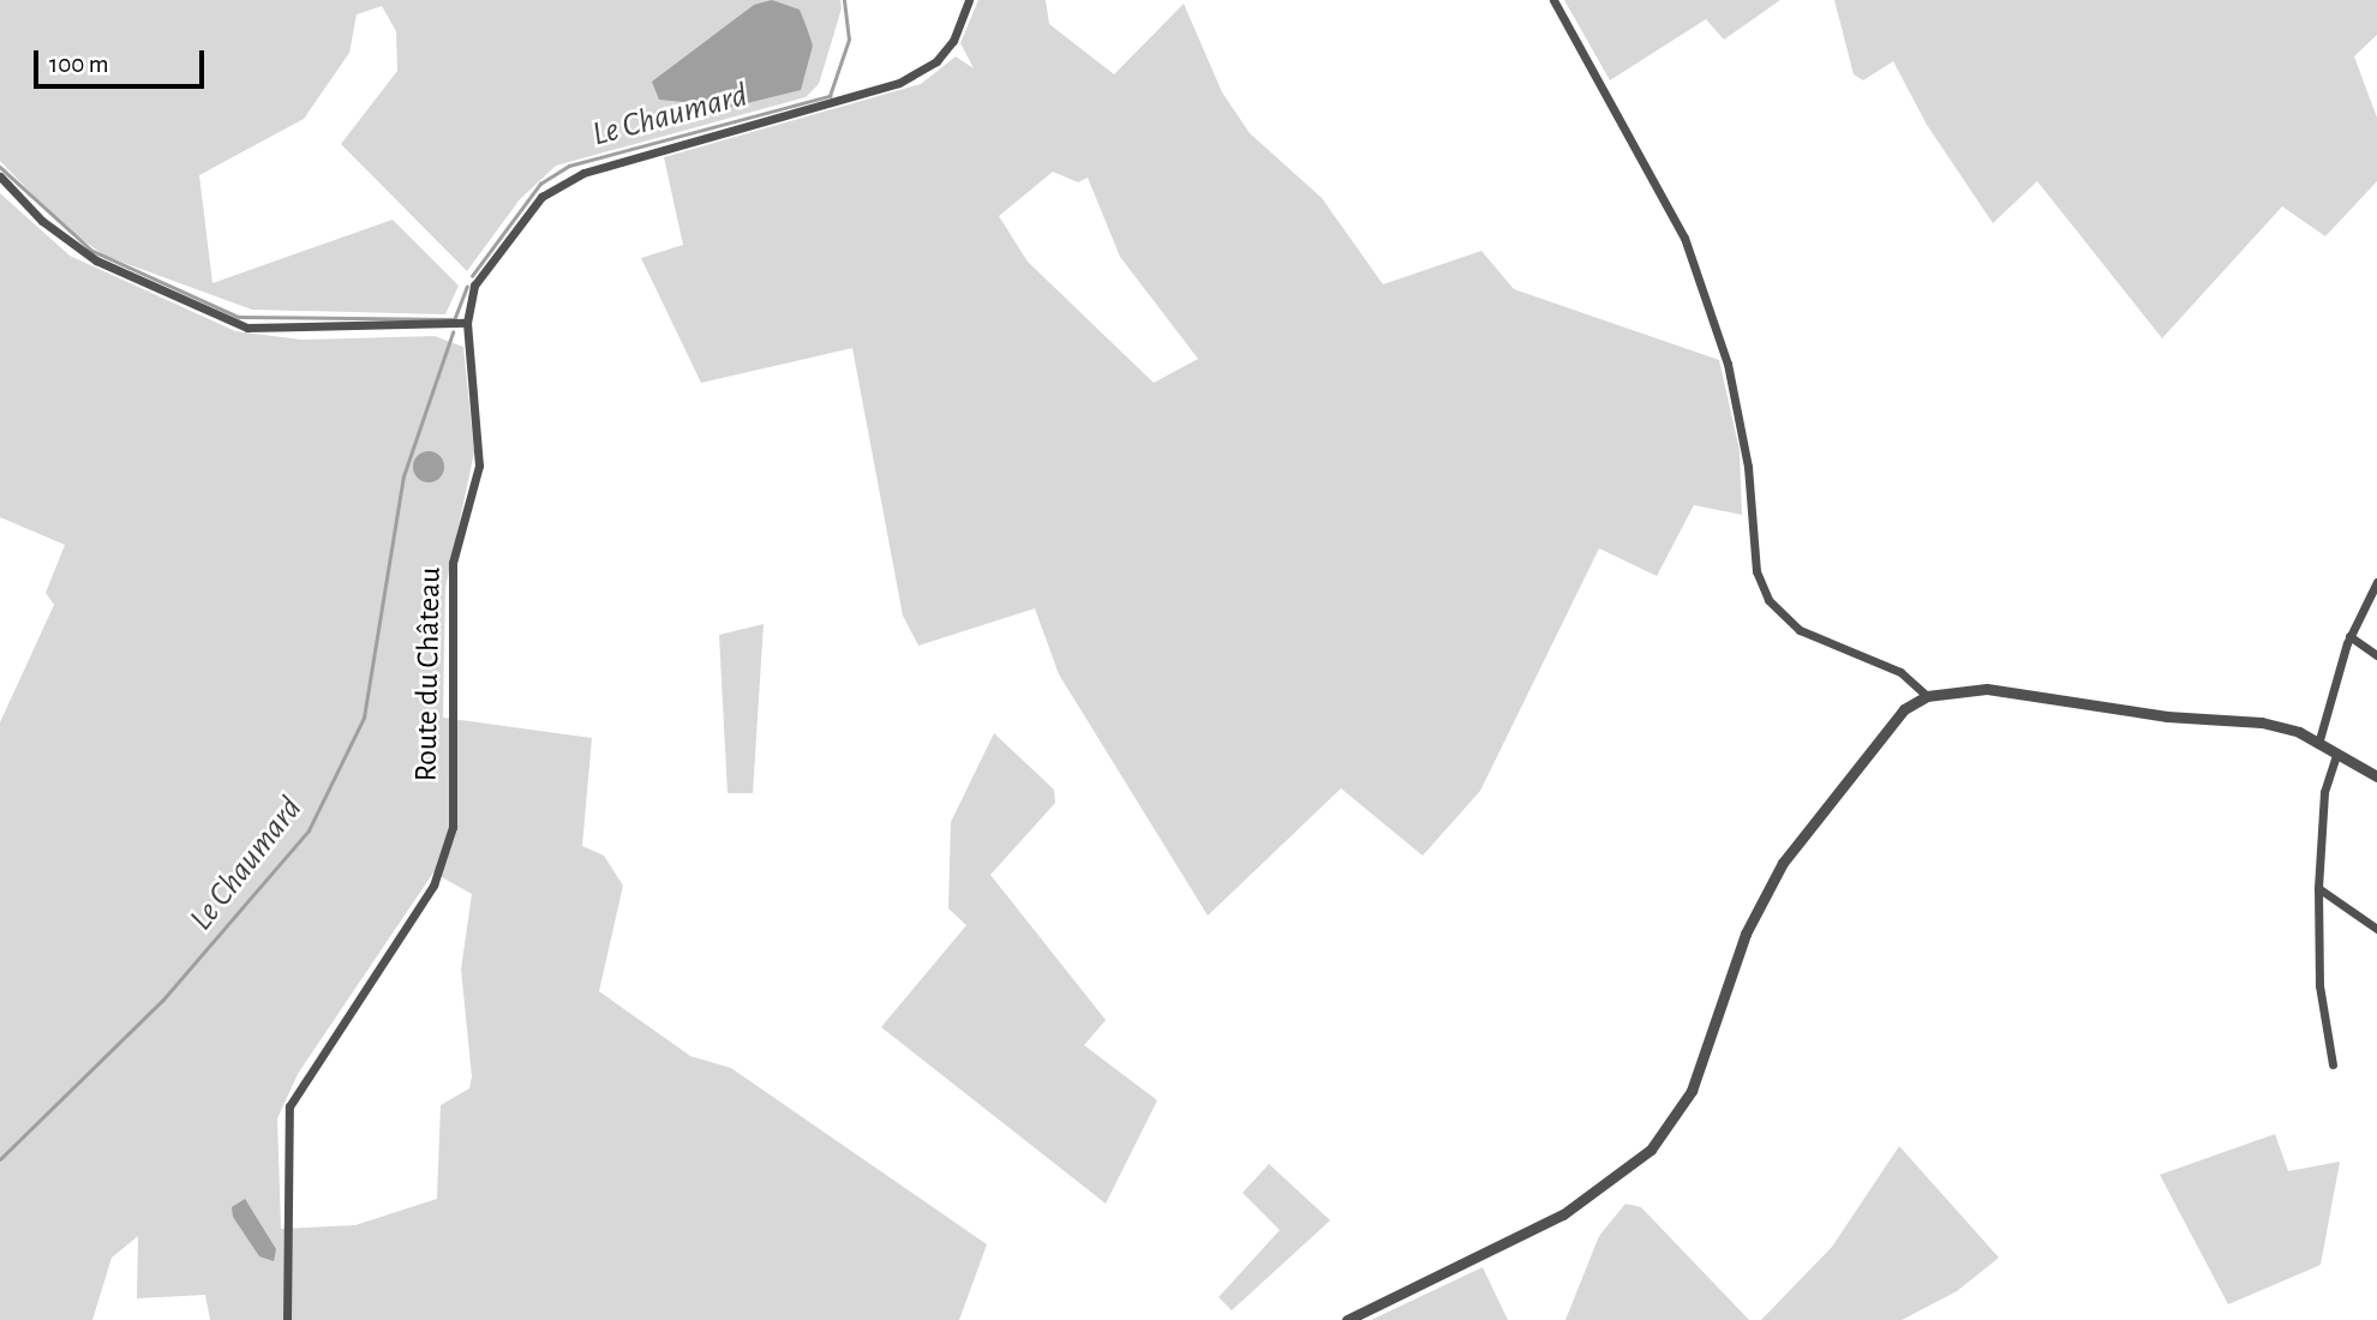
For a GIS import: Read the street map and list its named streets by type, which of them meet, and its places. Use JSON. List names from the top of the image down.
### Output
{
  "streets": {
    "street": ["Route du Château"]
  },
  "water": ["Le Chaumard"],
  "scale_bar": "100 m"
}
